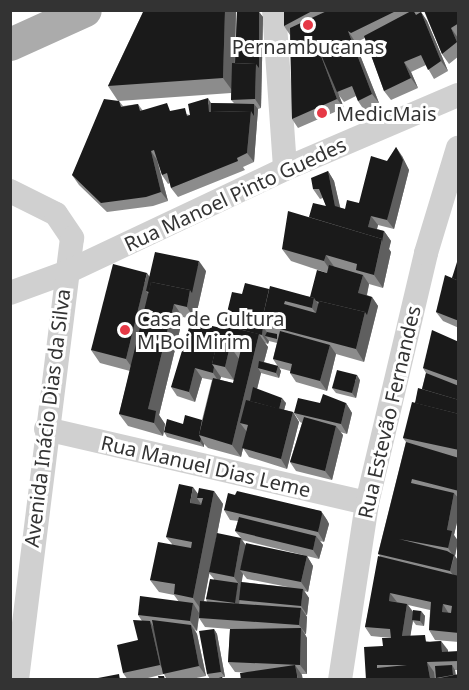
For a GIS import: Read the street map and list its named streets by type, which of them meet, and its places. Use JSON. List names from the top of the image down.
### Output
{
  "streets": {
    "street": [
      "Rua Manoel Pinto Guedes",
      "Rua Estevão Fernandes",
      "Avenida Inácio Dias da Silva",
      "Rua Manuel Dias Leme"
    ]
  },
  "crossings": [
    ["Rua Manoel Pinto Guedes", "Avenida Inácio Dias da Silva"],
    ["Rua Estevão Fernandes", "Rua Manuel Dias Leme"],
    ["Avenida Inácio Dias da Silva", "Rua Manuel Dias Leme"]
  ],
  "places": ["Pernambucanas", "MedicMais", "Casa de Cultura M'Boi Mirim"]
}
